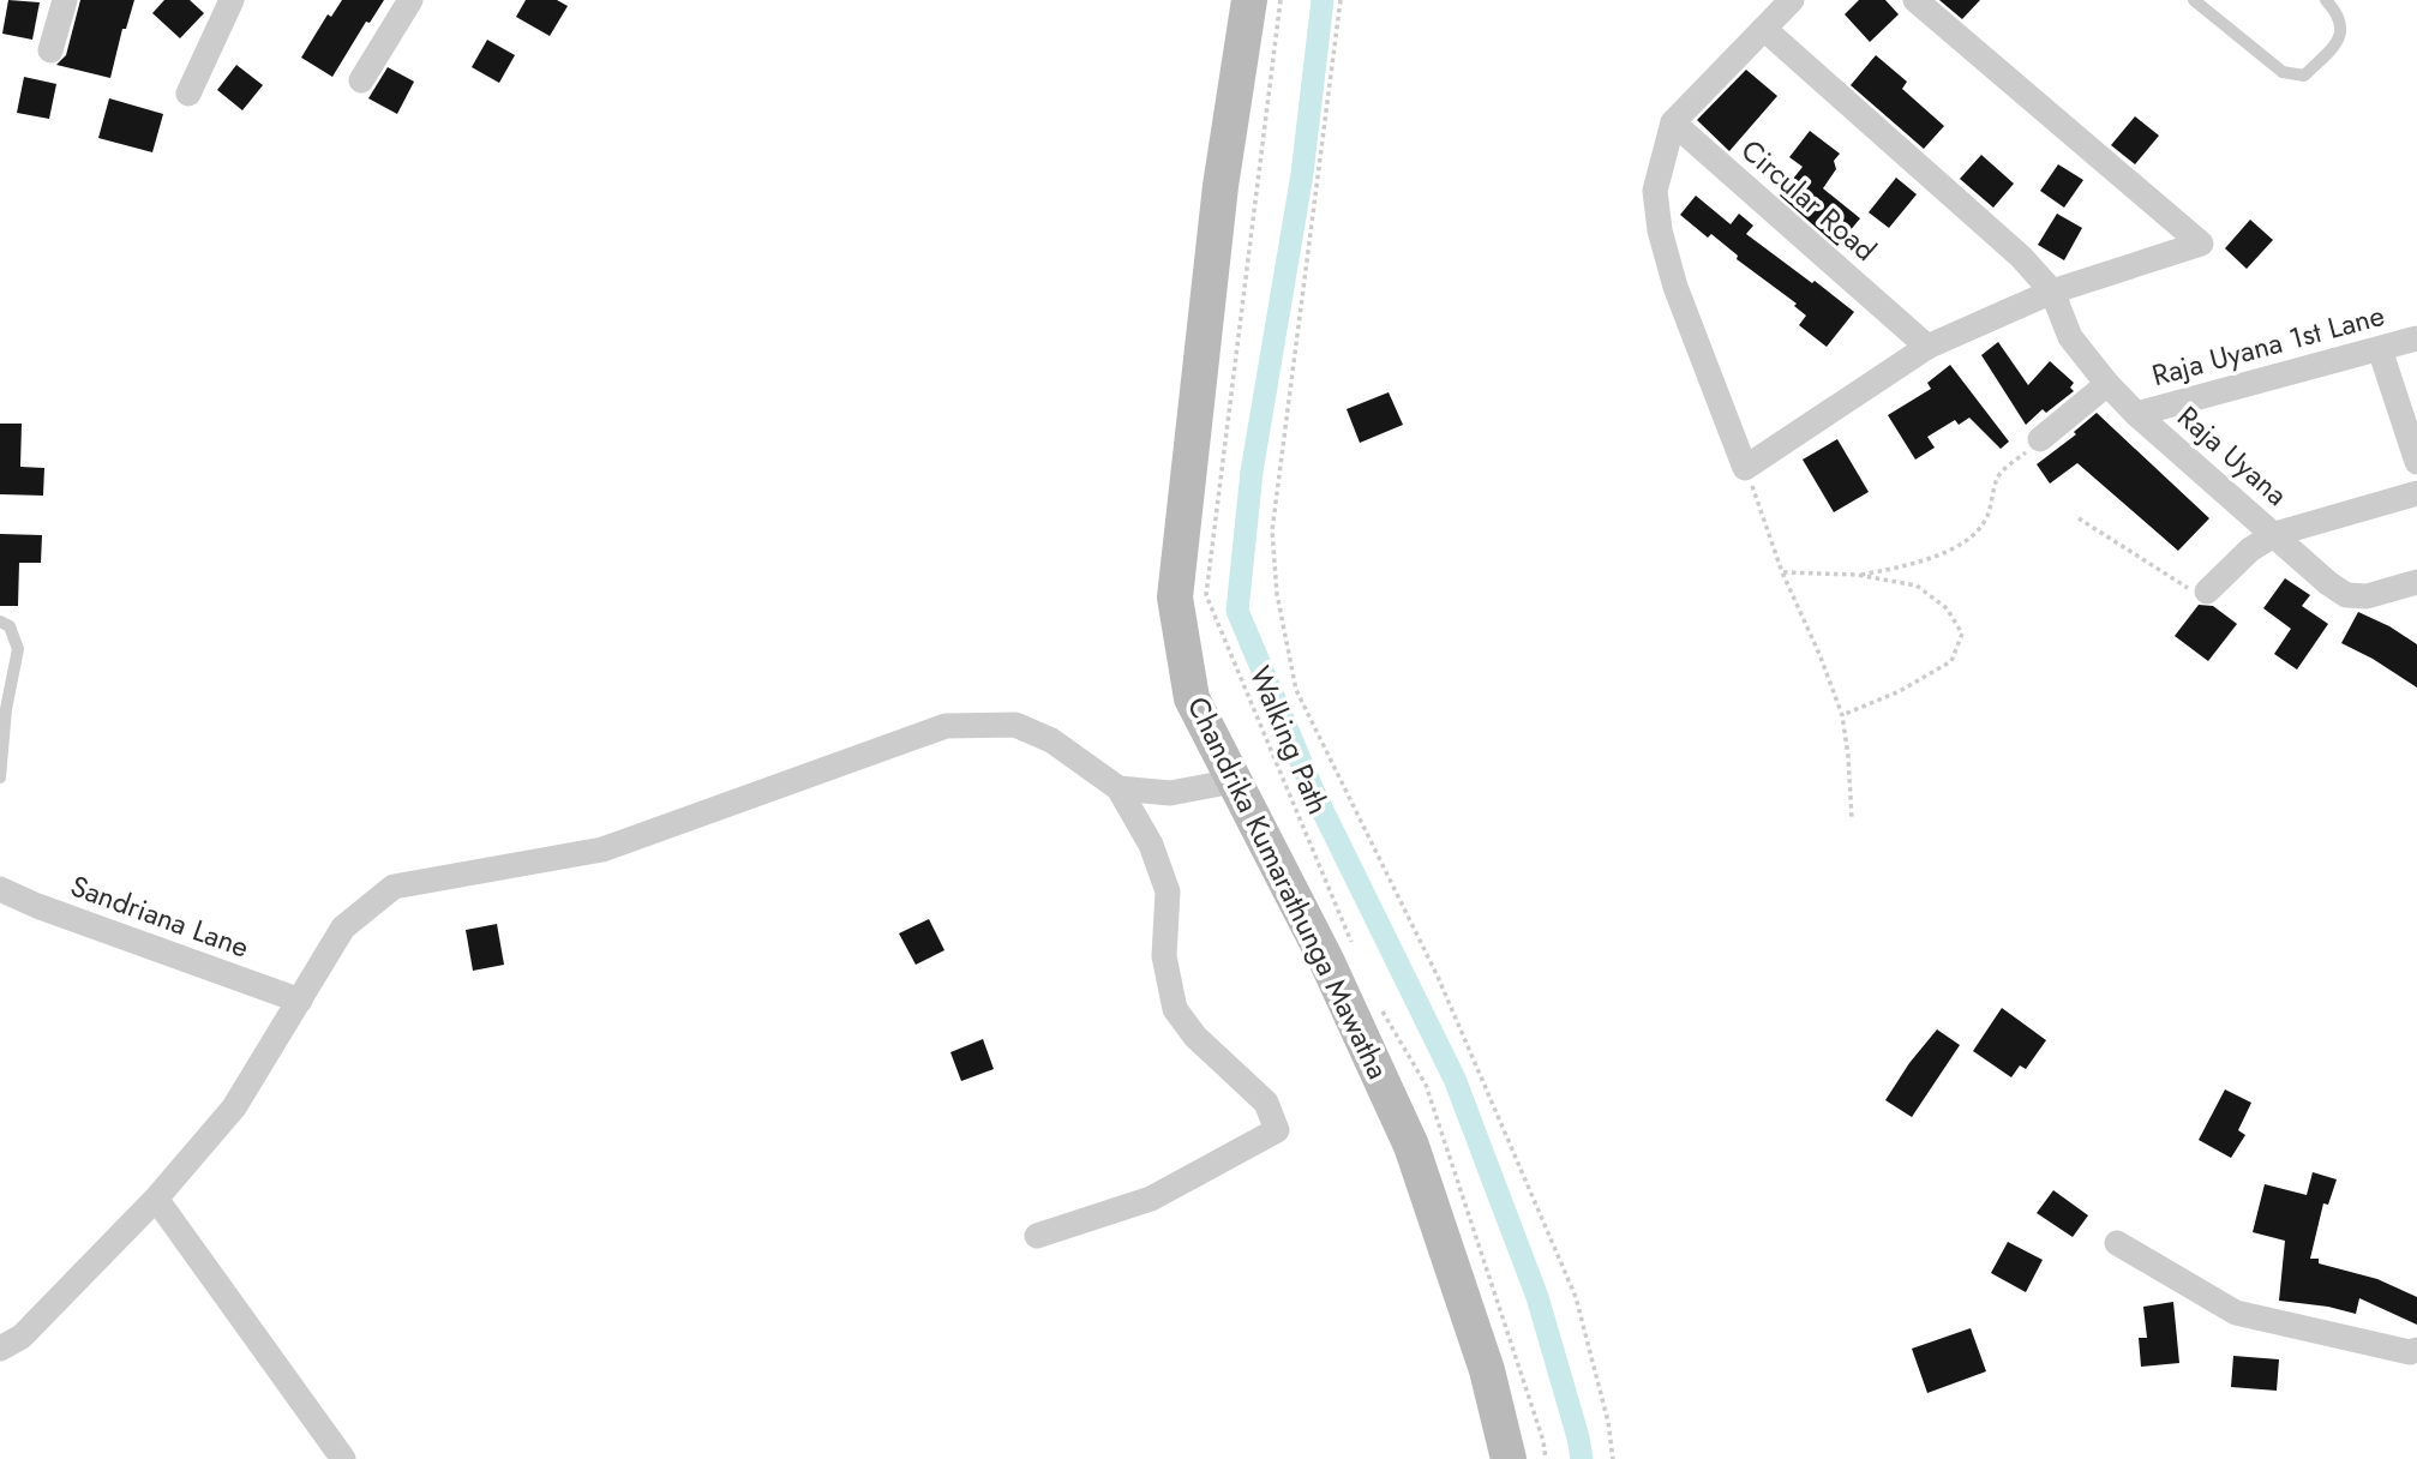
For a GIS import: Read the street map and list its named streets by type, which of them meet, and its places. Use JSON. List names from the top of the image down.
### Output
{
  "streets": {
    "main road": ["Chandrika Kumarathunga Mawatha"],
    "street": [
      "Circular Road",
      "Raja Uyana 1st Lane",
      "Raja Uyana",
      "Sandriana Lane"
    ],
    "path": ["Walking Path"]
  },
  "crossings": [
    ["Raja Uyana 1st Lane", "Raja Uyana"]
  ]
}
